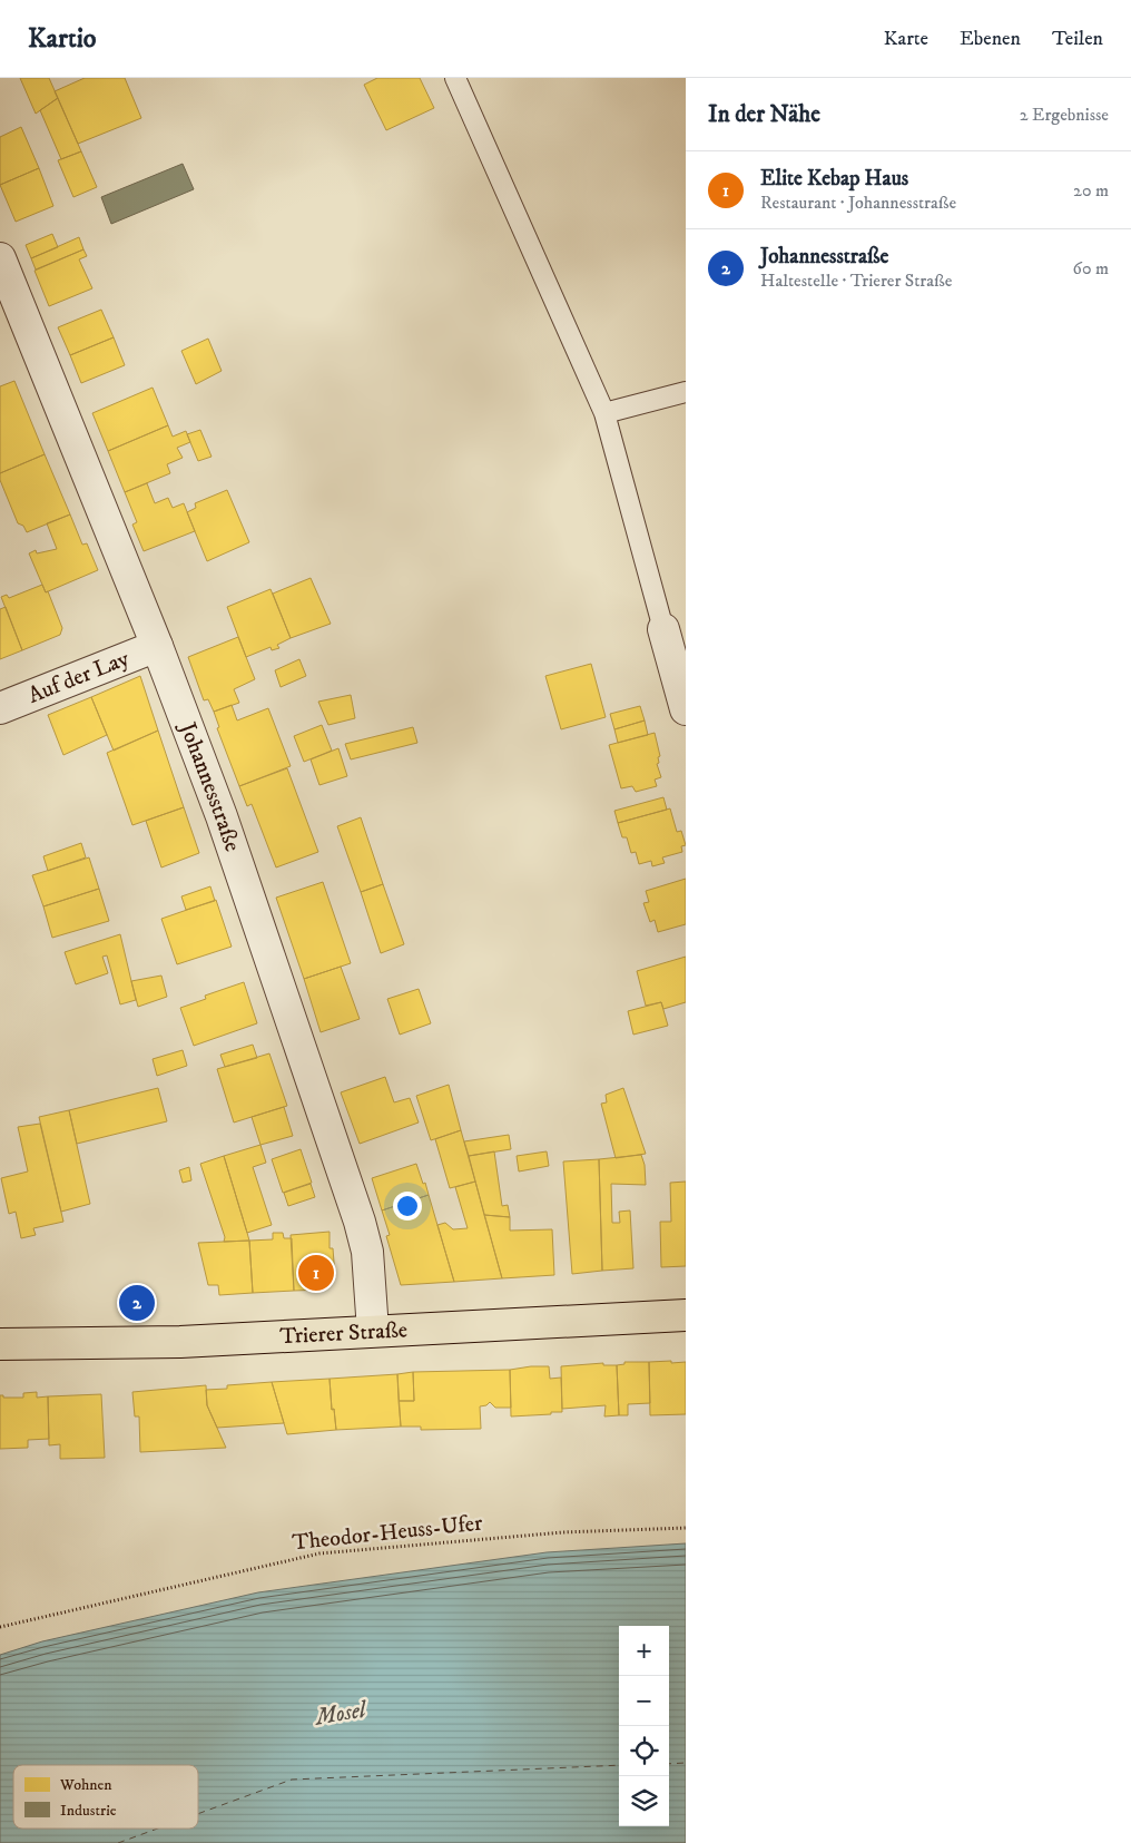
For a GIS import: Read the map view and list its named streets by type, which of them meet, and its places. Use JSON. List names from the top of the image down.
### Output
{
  "streets": {
    "main road": ["Trierer Straße"],
    "street": ["Auf der Lay", "Johannesstraße"],
    "path": ["Theodor-Heuss-Ufer"]
  },
  "crossings": [
    ["Auf der Lay", "Johannesstraße"],
    ["Johannesstraße", "Trierer Straße"]
  ],
  "water": ["Mosel"],
  "legend": ["Wohnen", "Industrie"],
  "page": {
    "header": "Kartio",
    "nav": ["Karte", "Ebenen", "Teilen"],
    "heading": ["In der Nähe", "2 Ergebnisse"],
    "list": [
      {
        "mark": "1",
        "name": "Elite Kebap Haus",
        "note": "Restaurant · Johannesstraße",
        "value": "20 m"
      },
      {
        "mark": "2",
        "name": "Johannesstraße",
        "note": "Haltestelle · Trierer Straße",
        "value": "60 m"
      }
    ],
    "pins": ["1", "2"],
    "map_buttons": ["+", "−"]
  }
}
